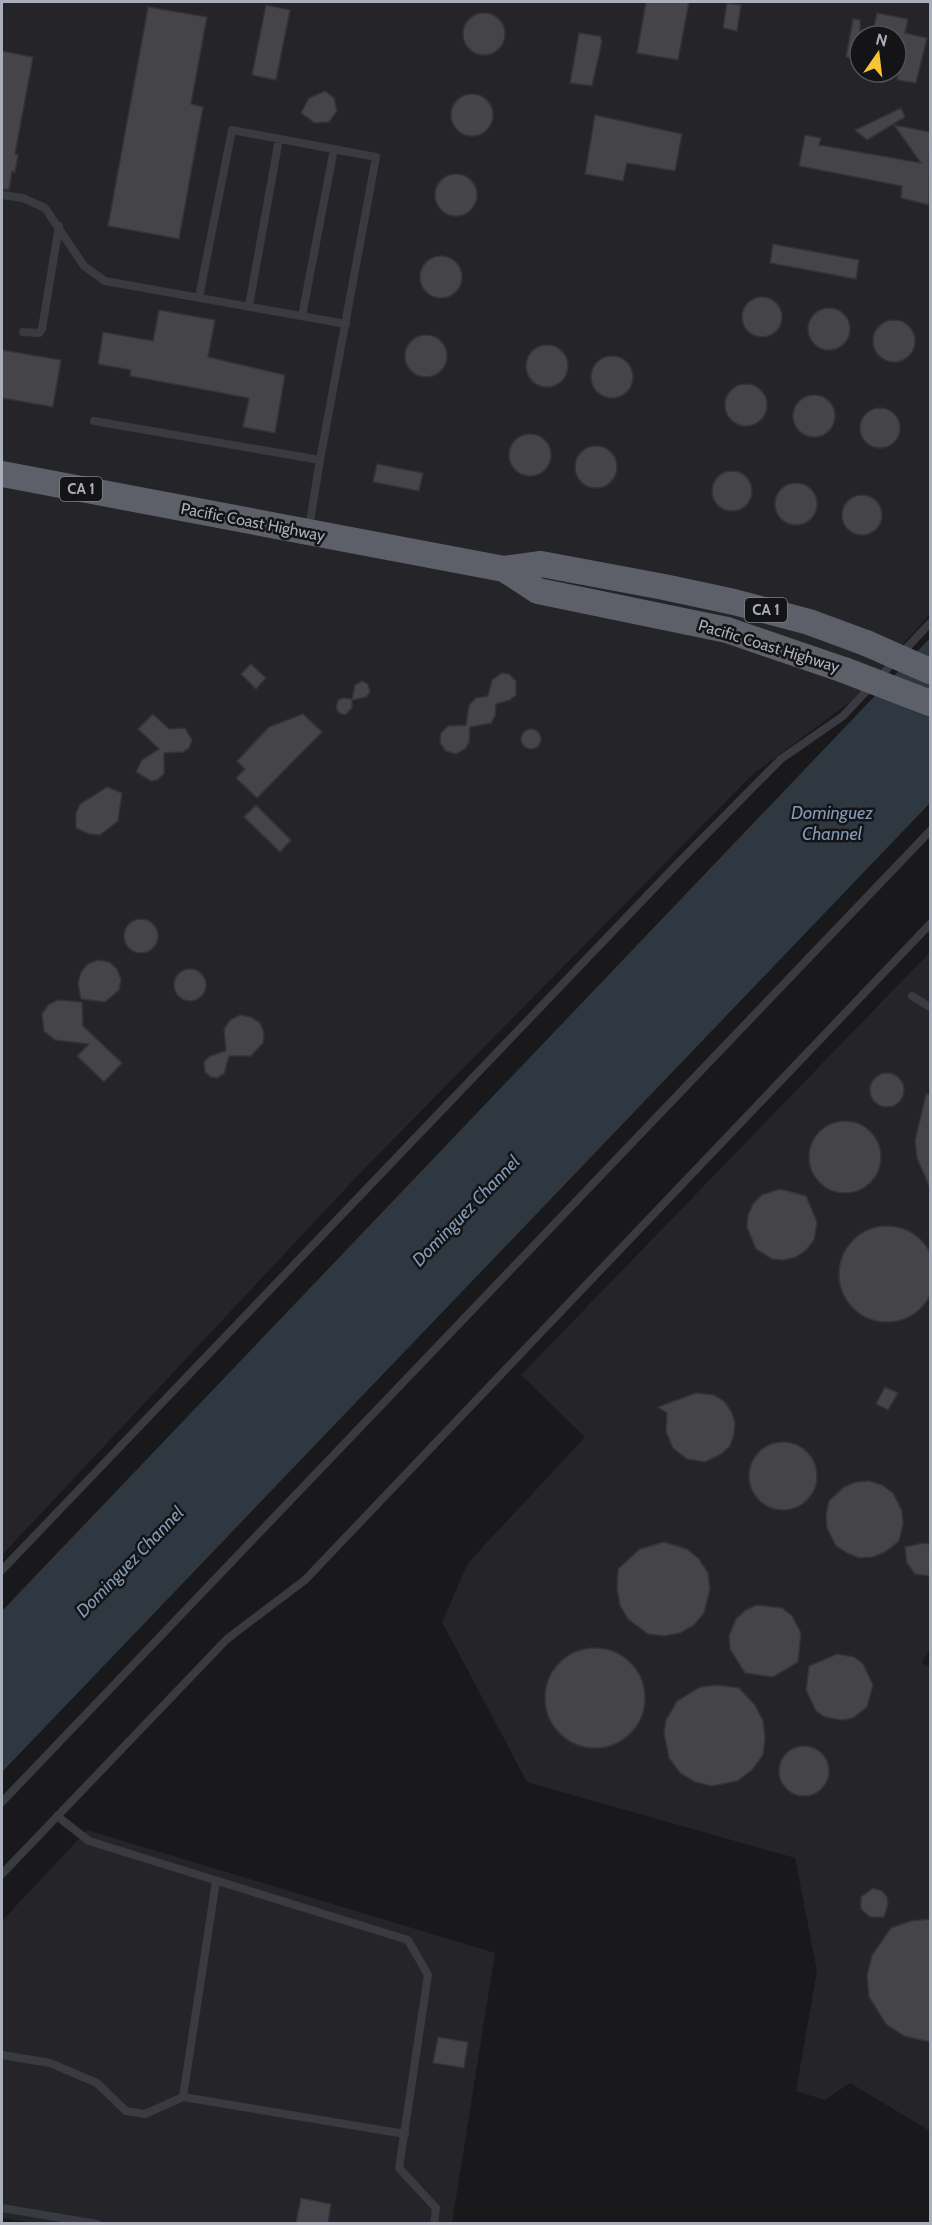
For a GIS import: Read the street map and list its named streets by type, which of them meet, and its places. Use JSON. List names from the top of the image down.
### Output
{
  "streets": {
    "highway": ["CA 1", "Pacific Coast Highway"]
  },
  "water": ["Dominguez Channel"],
  "north": "top"
}
